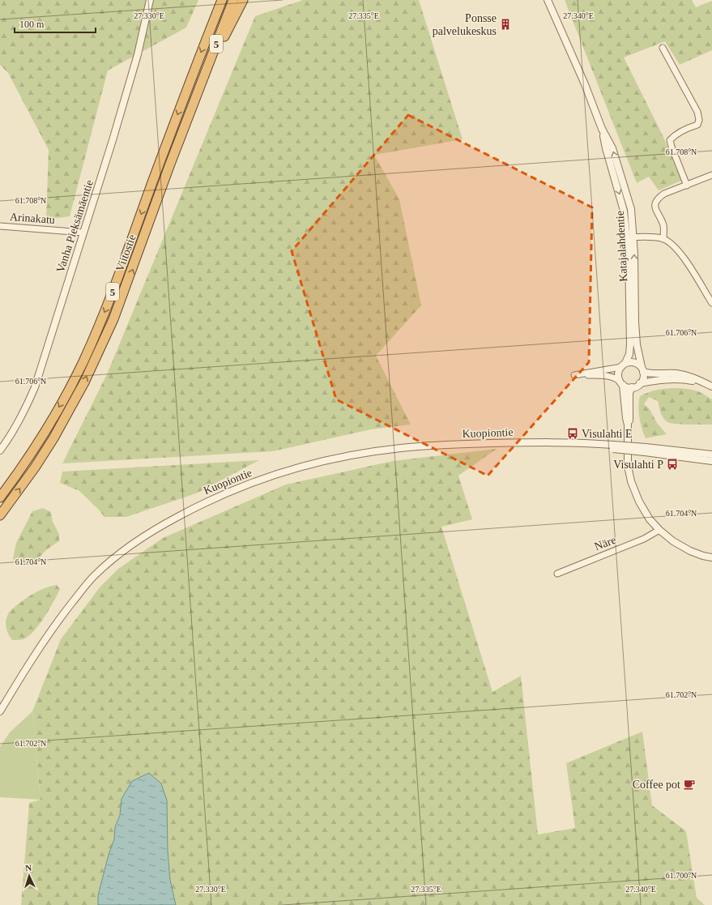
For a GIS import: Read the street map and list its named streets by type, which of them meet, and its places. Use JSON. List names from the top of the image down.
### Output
{
  "streets": {
    "highway": ["5", "Viitostie"],
    "street": [
      "Arinakatu",
      "Vanha Pieksämäentie",
      "Katajalahdentie",
      "Kuopiontie",
      "Näre"
    ]
  },
  "crossings": [
    ["Arinakatu", "Vanha Pieksämäentie"]
  ],
  "places": {
    "building": ["Ponsse palvelukeskus"],
    "bus stop": ["Visulahti E", "Visulahti P"],
    "cafe": ["Coffee pot"]
  },
  "scale_bar": "100 m",
  "north": "top",
  "coordinates": [
    "27.330°E",
    "27.335°E",
    "27.340°E",
    "61.708°N",
    "61.706°N",
    "61.704°N",
    "61.702°N",
    "61.700°N"
  ]
}
